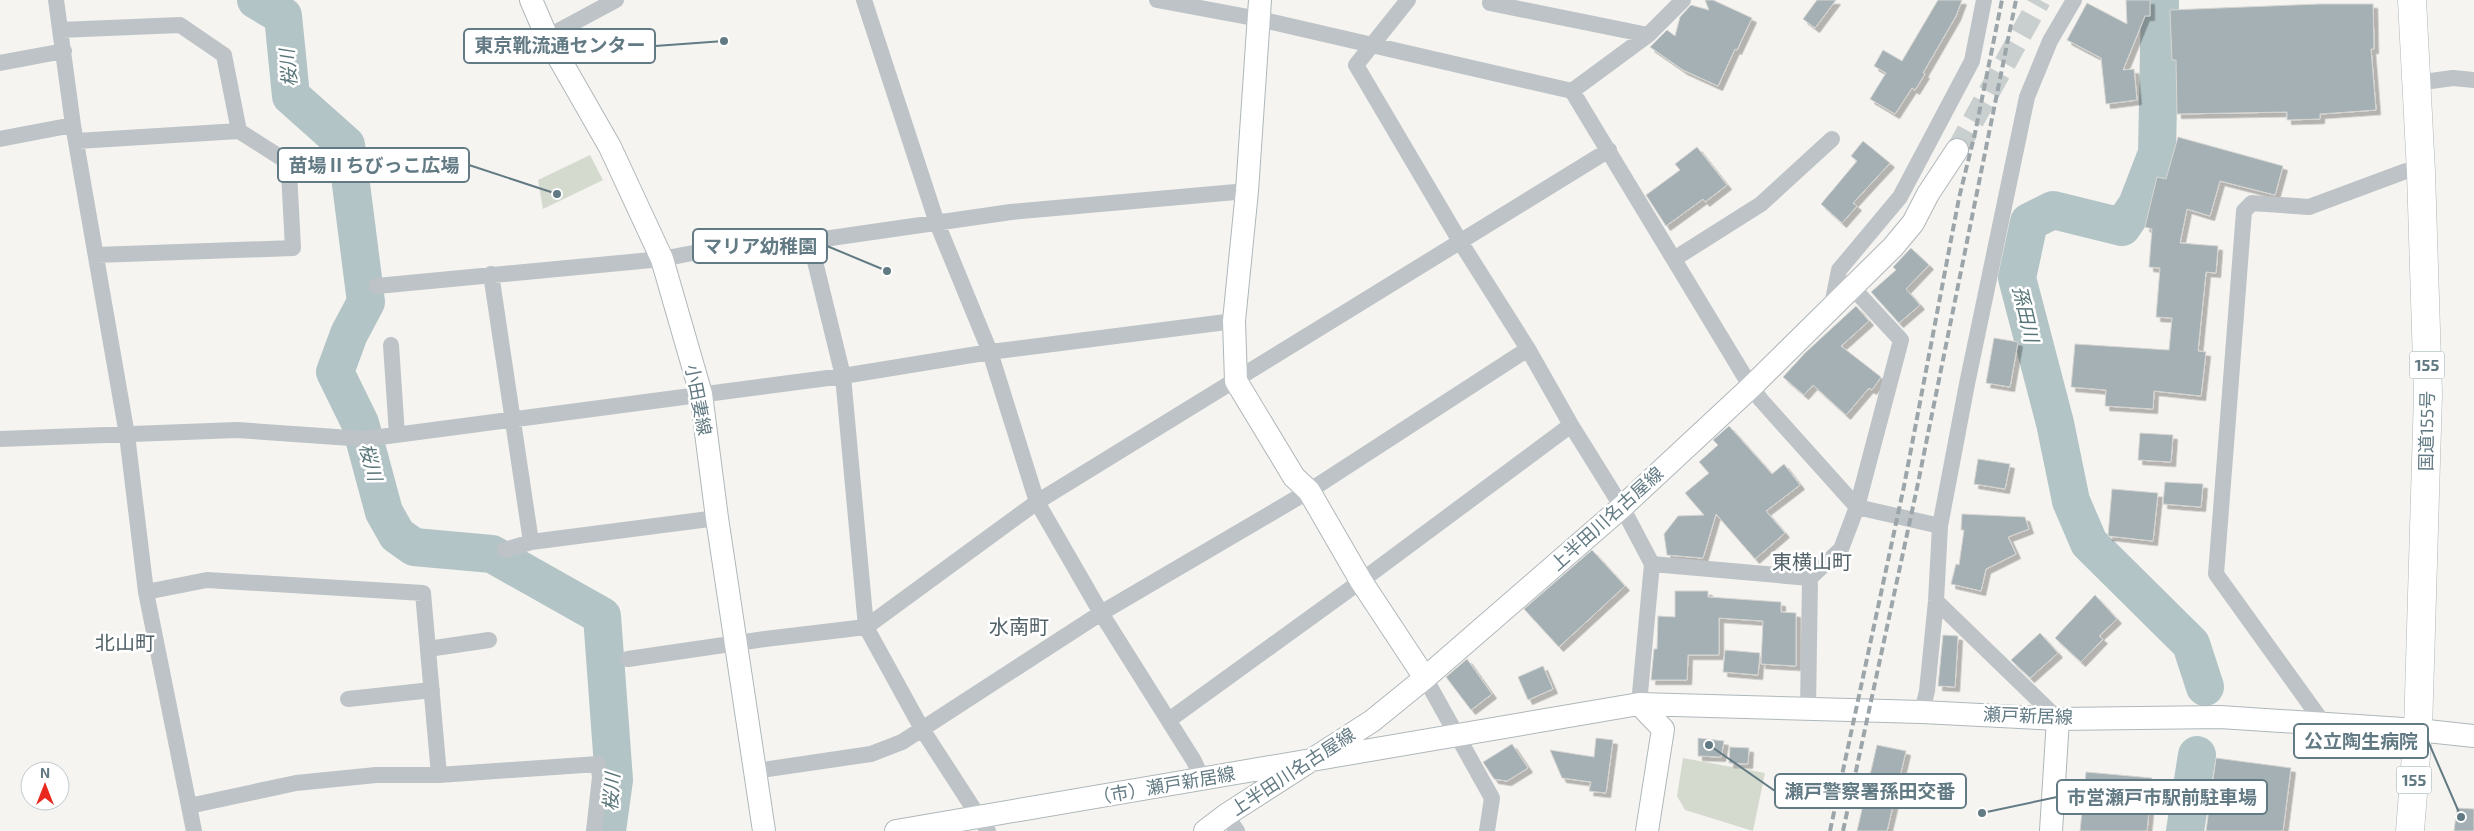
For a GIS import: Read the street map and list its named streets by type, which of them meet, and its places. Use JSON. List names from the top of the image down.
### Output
{
  "streets": {
    "highway": ["155", "国道155号"],
    "street": [
      "小田妻線",
      "上半田川名古屋線",
      "瀬戸新居線",
      "（市）瀬戸新居線"
    ]
  },
  "crossings": [
    ["国道155号", "瀬戸新居線"],
    ["上半田川名古屋線", "（市）瀬戸新居線"],
    ["瀬戸新居線", "（市）瀬戸新居線"]
  ],
  "districts": ["東横山町", "水南町", "北山町"],
  "water": ["桜川", "孫田川"],
  "places": [
    "東京靴流通センター",
    "苗場Ⅱちびっこ広場",
    "マリア幼稚園",
    "瀬戸警察署孫田交番",
    "市営瀬戸市駅前駐車場",
    "公立陶生病院"
  ],
  "north": "top"
}
